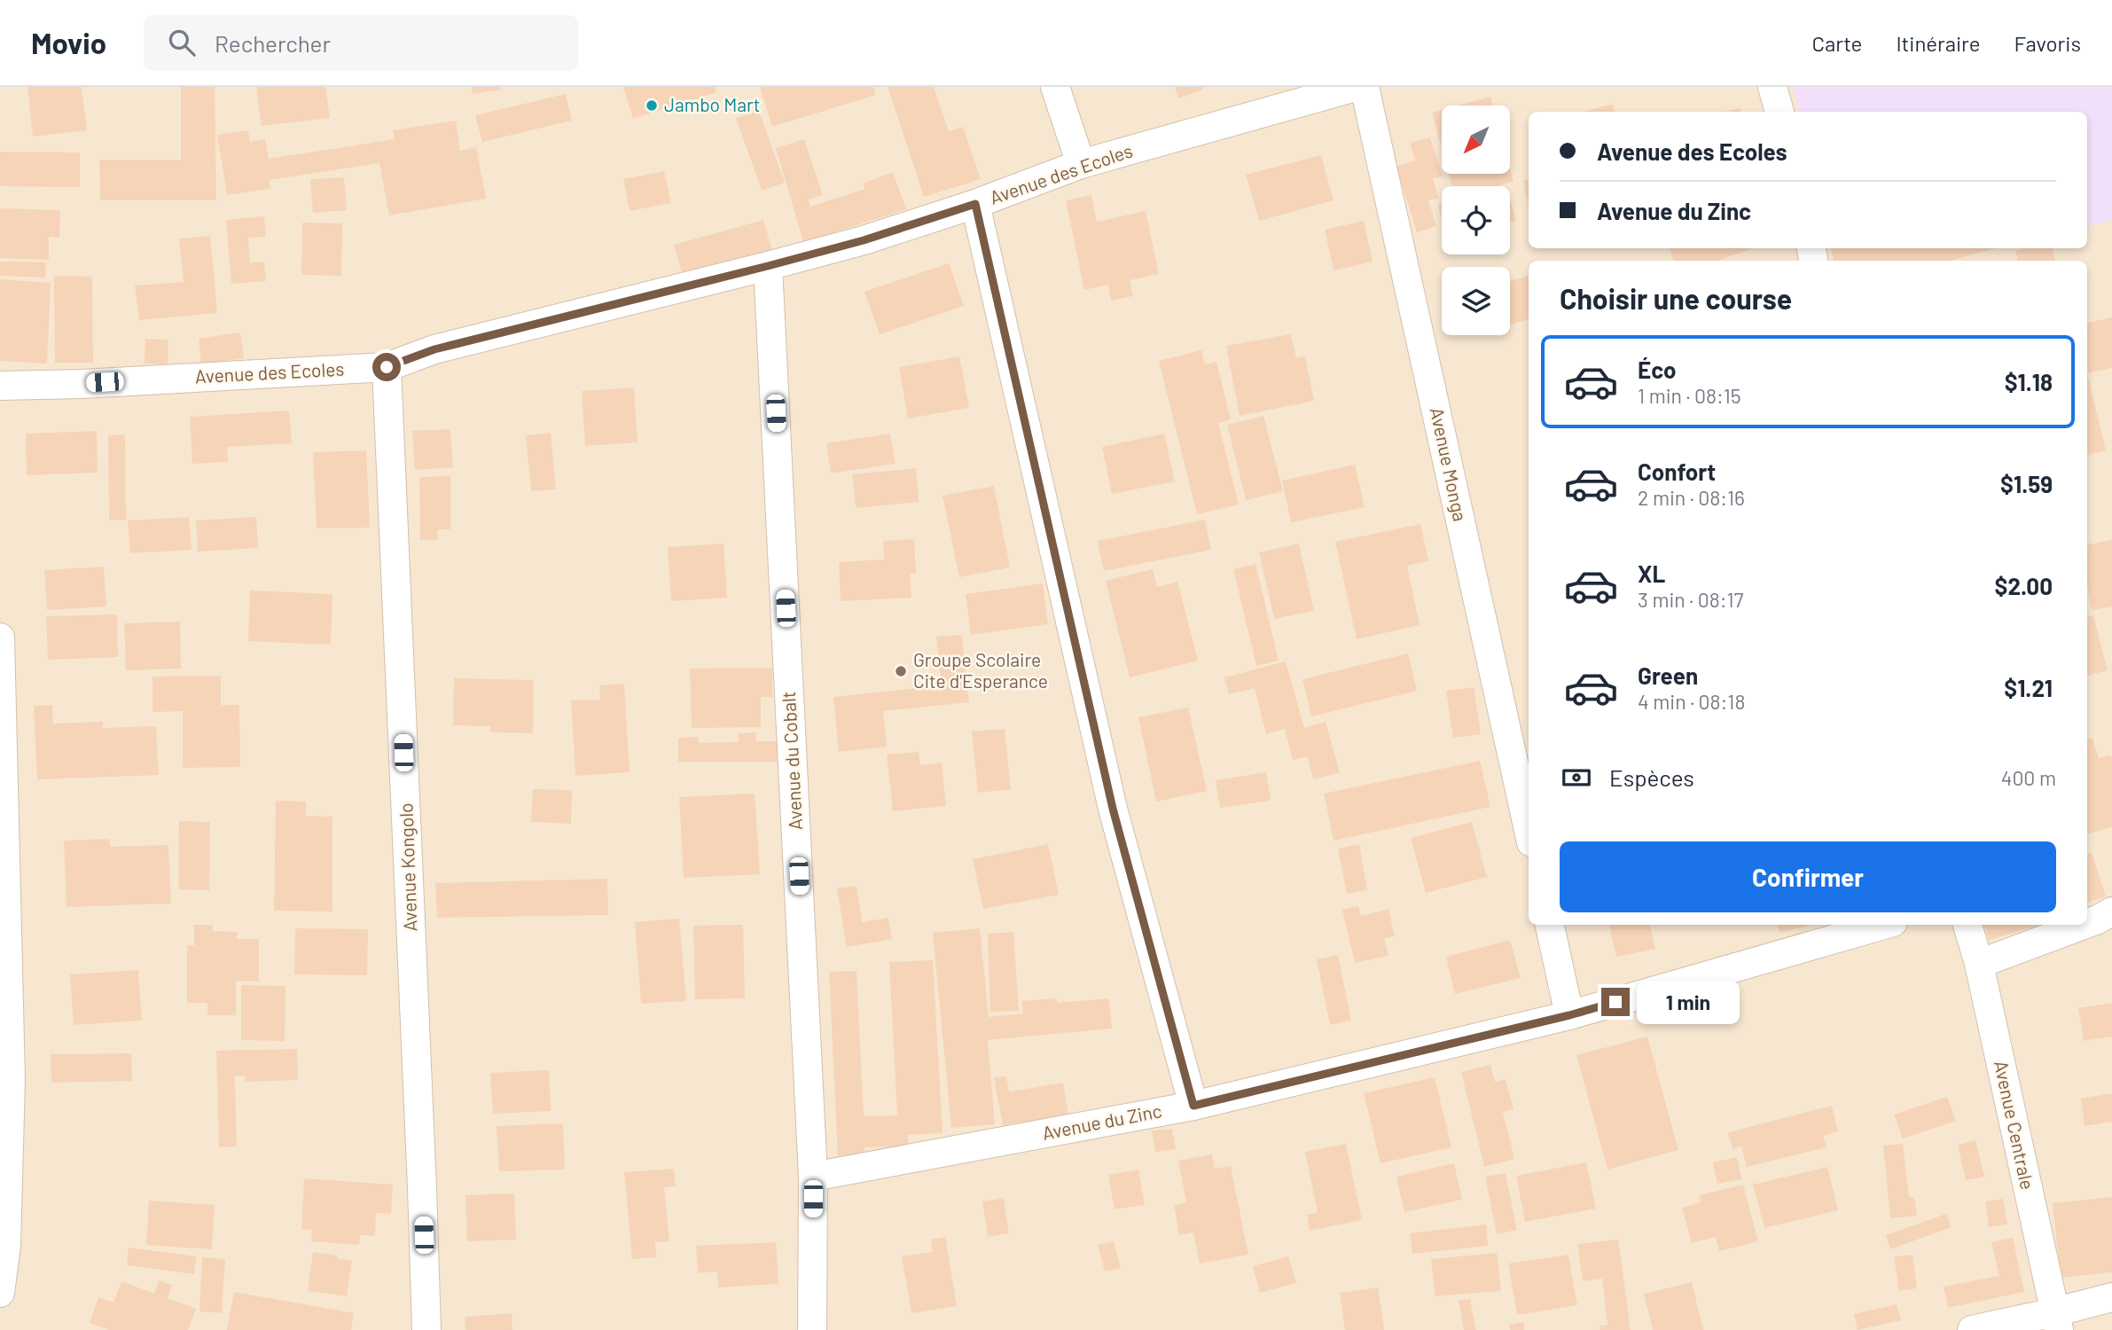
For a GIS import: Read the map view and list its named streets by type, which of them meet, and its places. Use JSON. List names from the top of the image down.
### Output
{
  "streets": {
    "street": [
      "Avenue des Ecoles",
      "Avenue Monga",
      "Avenue du Cobalt",
      "Avenue Kongolo",
      "Avenue du Zinc",
      "Avenue Centrale"
    ]
  },
  "crossings": [
    ["Avenue des Ecoles", "Avenue du Cobalt"],
    ["Avenue des Ecoles", "Avenue Kongolo"],
    ["Avenue du Cobalt", "Avenue du Zinc"]
  ],
  "places": ["Jambo Mart", "Groupe Scolaire Cite d'Esperance"],
  "north": "bottom left",
  "page": {
    "header": "Movio",
    "search": "Rechercher",
    "nav": ["Carte", "Itinéraire", "Favoris"],
    "banner": ["Avenue des Ecoles", "Avenue du Zinc"],
    "heading": "Choisir une course",
    "list": [
      {
        "name": "Éco",
        "note": "1 min · 08:15",
        "value": "$1.18"
      },
      {
        "name": "Confort",
        "note": "2 min · 08:16",
        "value": "$1.59"
      },
      {
        "name": "XL",
        "note": "3 min · 08:17",
        "value": "$2.00"
      },
      {
        "name": "Green",
        "note": "4 min · 08:18",
        "value": "$1.21"
      }
    ],
    "pay": ["Espèces", "400 m"],
    "buttons": "Confirmer",
    "bubble": "1 min"
  }
}
